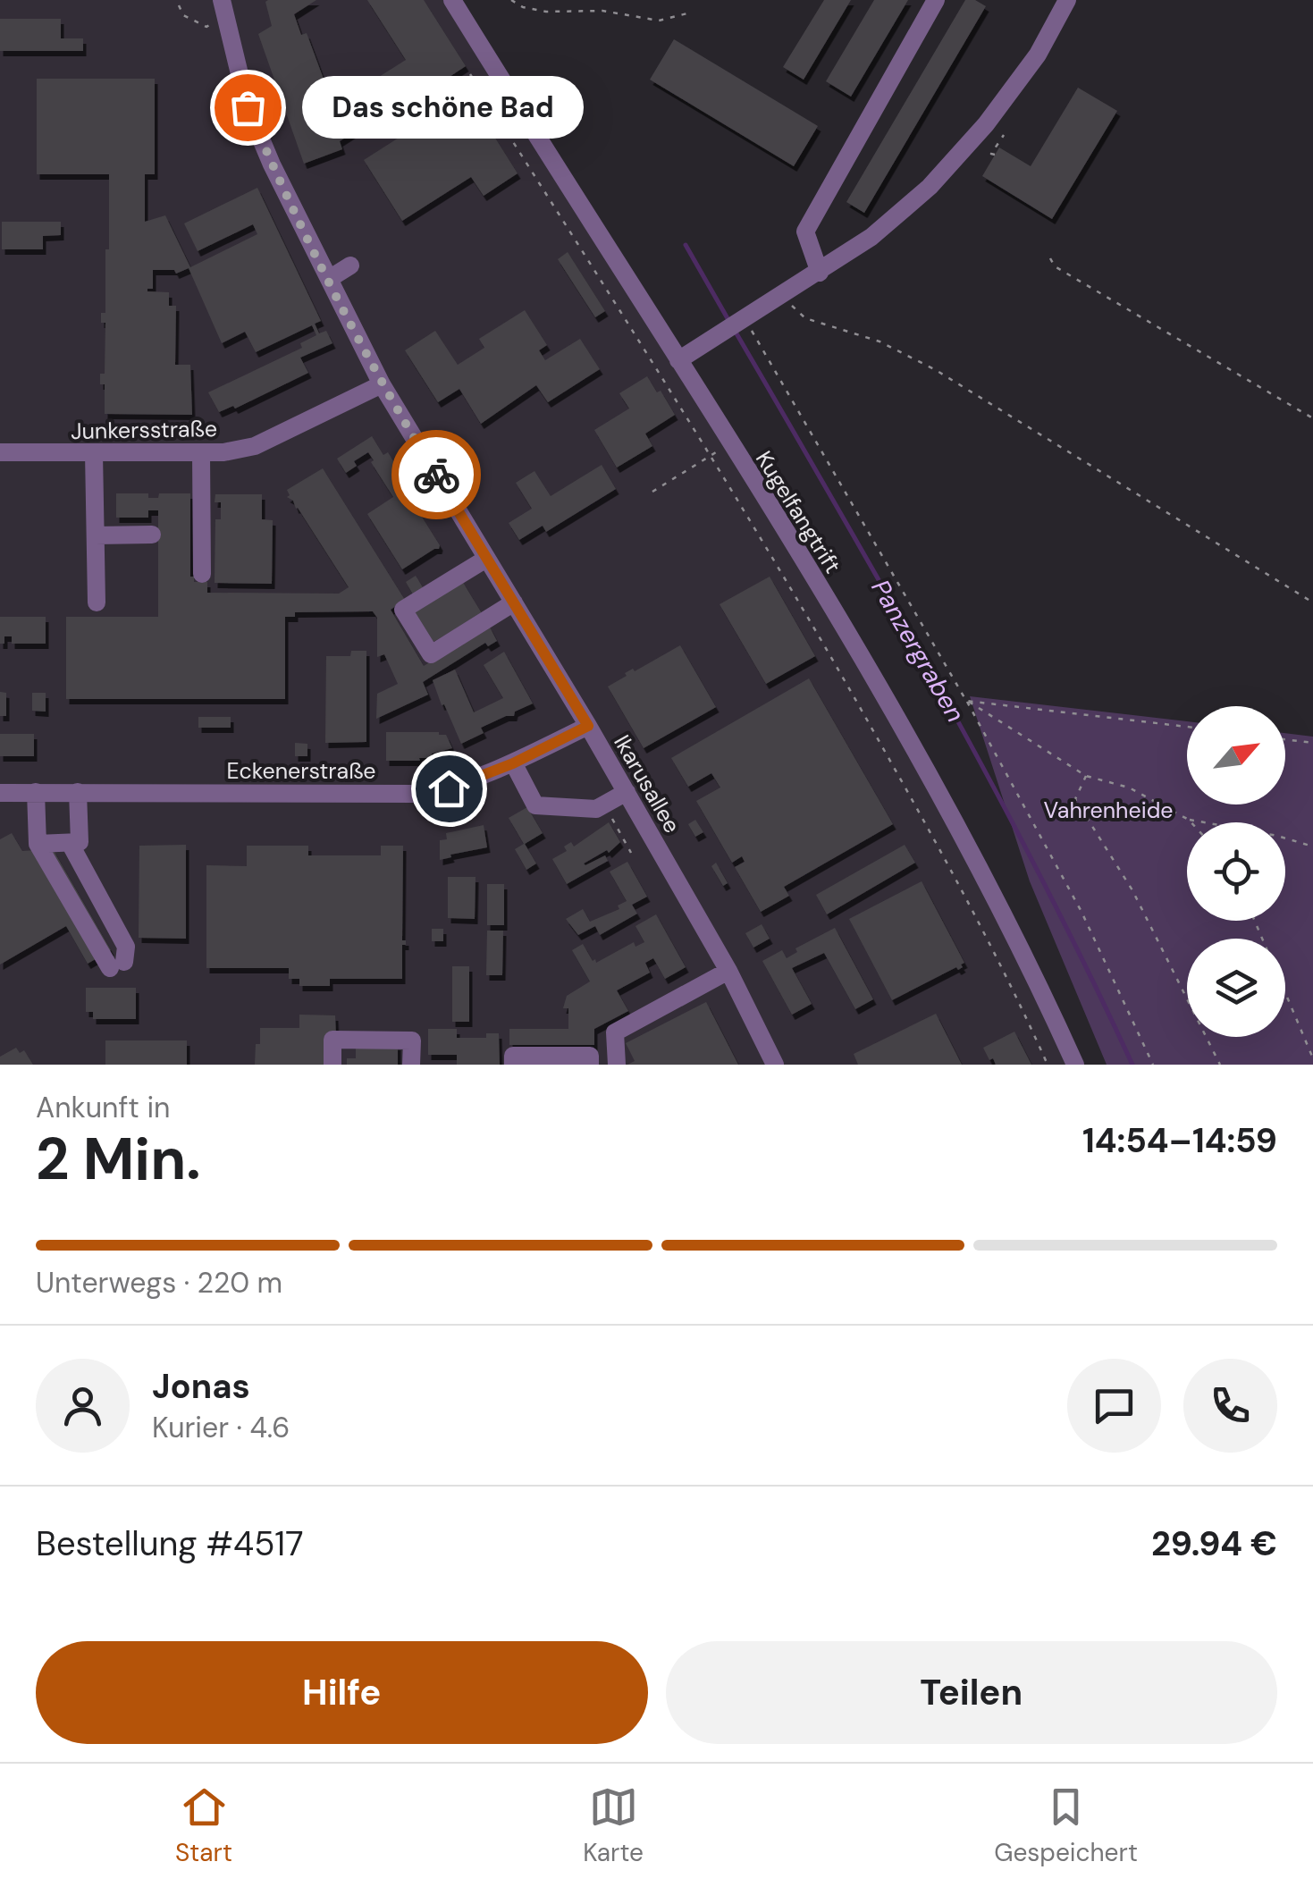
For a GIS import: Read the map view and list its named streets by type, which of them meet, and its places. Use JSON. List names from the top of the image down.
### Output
{
  "streets": {
    "street": [
      "Junkersstraße",
      "Kugelfangtrift",
      "Eckenerstraße",
      "Ikarusallee"
    ]
  },
  "crossings": [
    ["Junkersstraße", "Ikarusallee"],
    ["Eckenerstraße", "Ikarusallee"]
  ],
  "water": ["Panzergraben"],
  "parks": ["Vahrenheide"],
  "places": ["Das schöne Bad"],
  "north": "top right",
  "page": {
    "bubble": "Das schöne Bad",
    "heading": ["2 Min.", "Ankunft in", "14:54–14:59"],
    "panel": [
      "Jonas",
      "Kurier · 4.6",
      "Bestellung #4517",
      "29.94 €"
    ],
    "bar": "Unterwegs · 220 m",
    "buttons": ["Hilfe", "Teilen"],
    "tabs": ["Start", "Karte", "Gespeichert"]
  }
}
